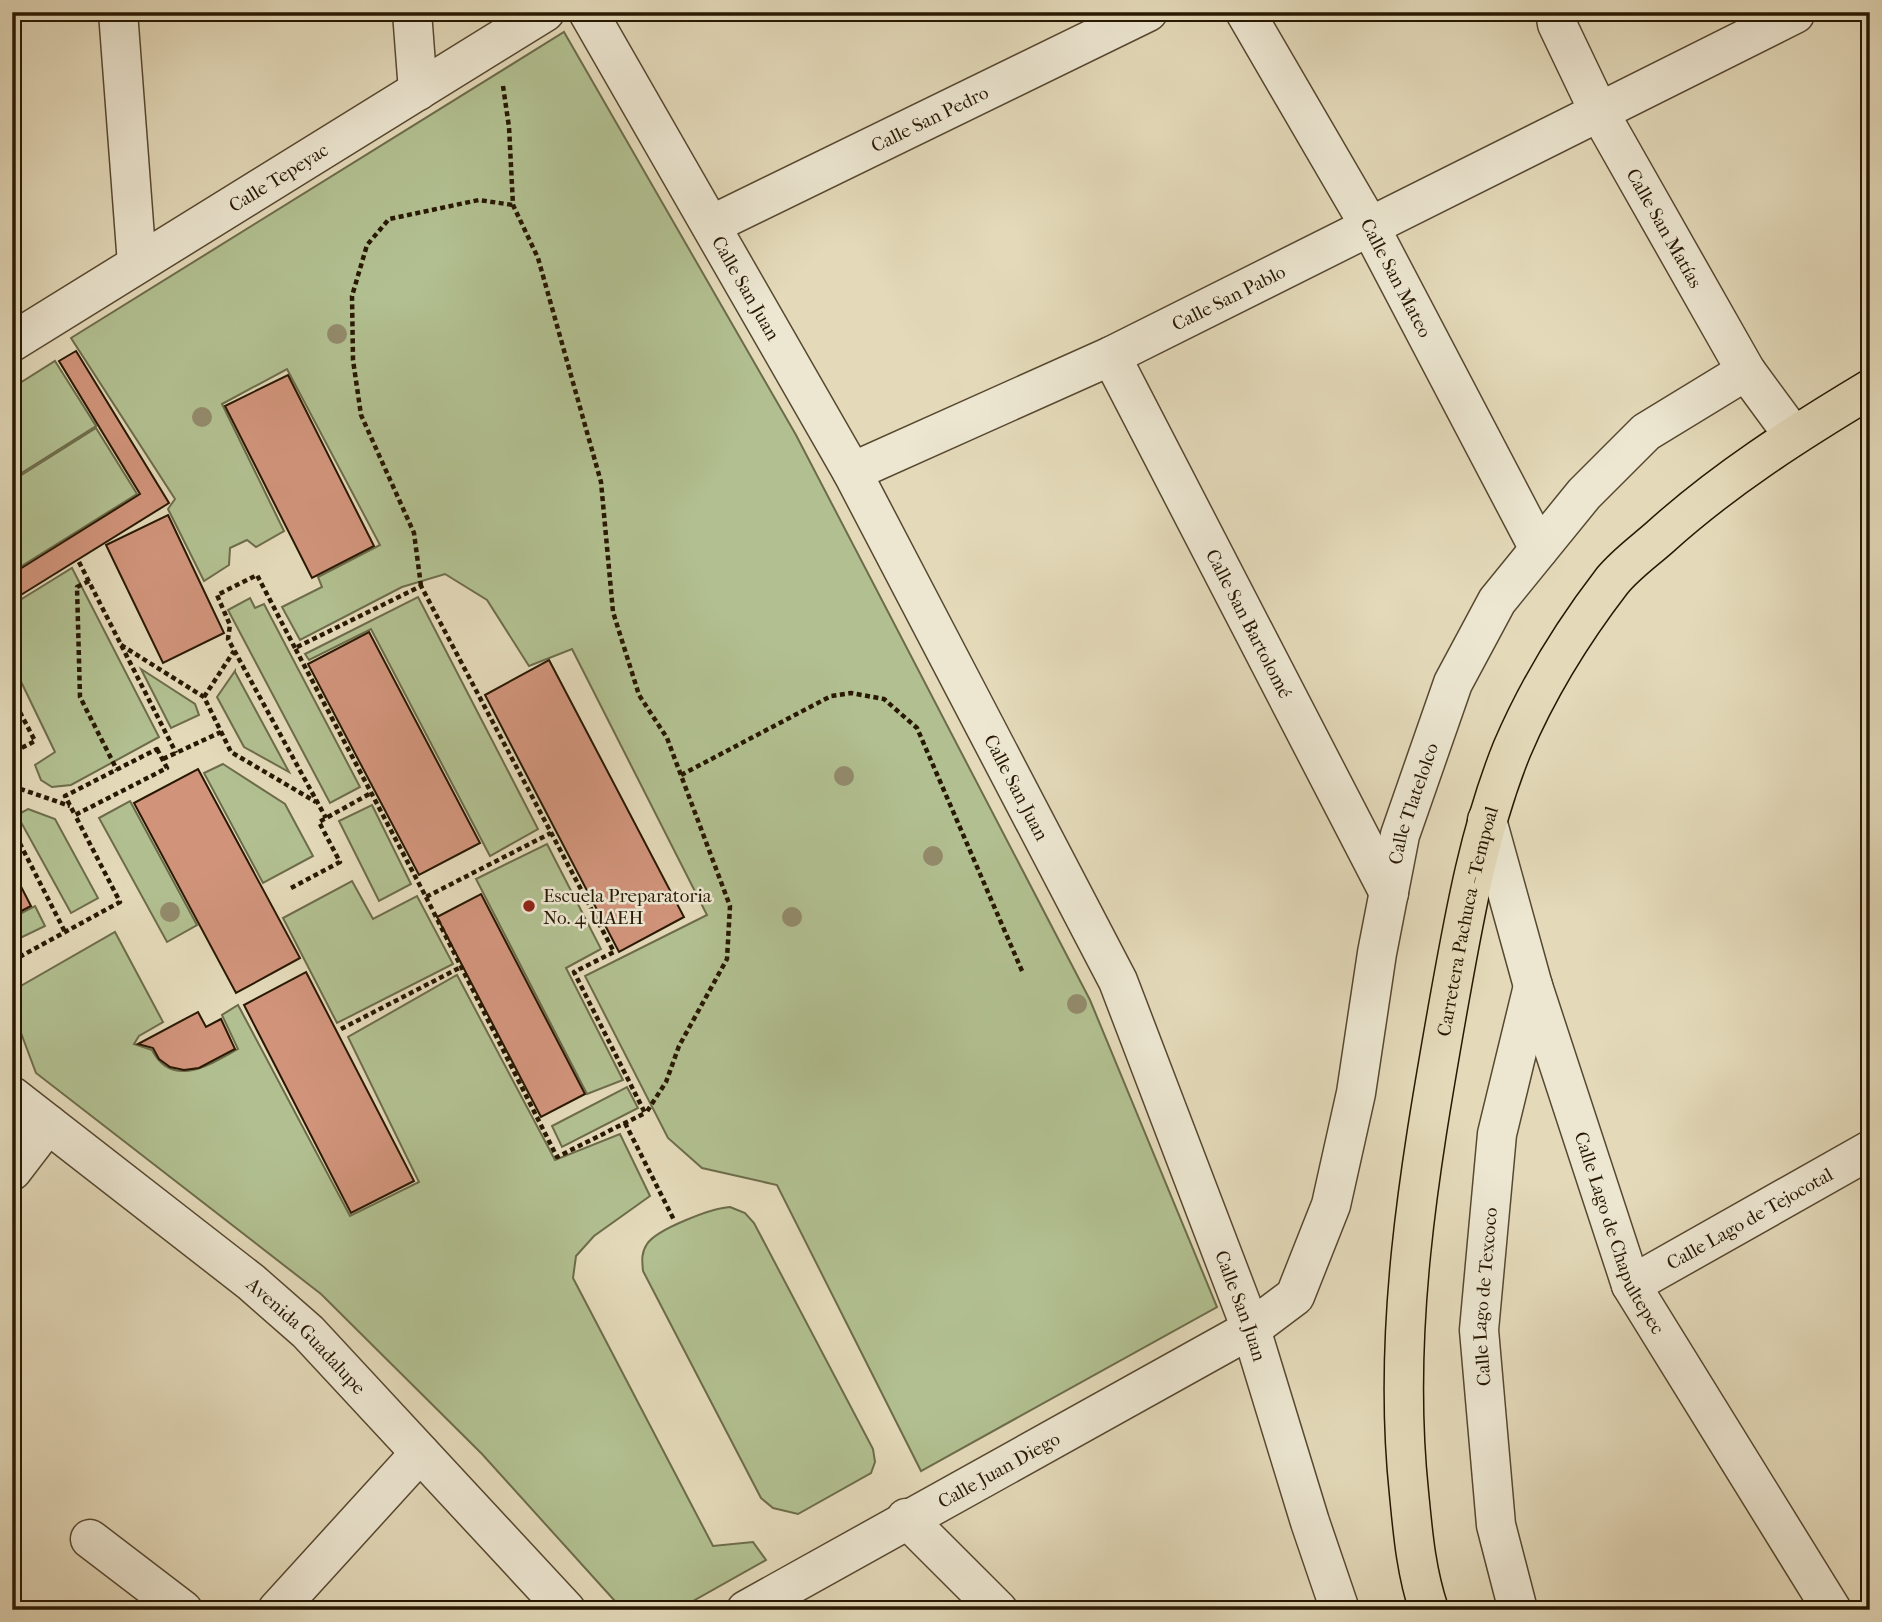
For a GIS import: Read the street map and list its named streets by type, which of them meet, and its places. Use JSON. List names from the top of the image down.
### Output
{
  "streets": {
    "main road": ["Carretera Pachuca - Tempoal"],
    "street": [
      "Calle San Pedro",
      "Calle Tepeyac",
      "Calle San Matías",
      "Calle San Mateo",
      "Calle San Juan",
      "Calle San Pablo",
      "Calle San Bartolomé",
      "Calle Tlatelolco",
      "Calle Lago de Tejocotal",
      "Calle Lago de Chapultepec",
      "Calle Lago de Texcoco",
      "Avenida Guadalupe",
      "Calle Juan Diego"
    ]
  },
  "crossings": [
    ["Calle San Pedro", "Calle San Juan"],
    ["Calle San Matías", "Calle San Pablo"],
    ["Calle San Matías", "Calle Tlatelolco"],
    ["Calle San Matías", "Carretera Pachuca - Tempoal"],
    ["Calle San Mateo", "Calle San Pablo"],
    ["Calle San Mateo", "Calle Tlatelolco"],
    ["Calle San Juan", "Calle San Pablo"],
    ["Calle San Juan", "Calle Tlatelolco"],
    ["Calle San Juan", "Calle Juan Diego"],
    ["Calle San Pablo", "Calle San Bartolomé"],
    ["Calle San Bartolomé", "Calle Tlatelolco"],
    ["Calle Tlatelolco", "Calle Juan Diego"],
    ["Carretera Pachuca - Tempoal", "Calle Lago de Chapultepec"],
    ["Calle Lago de Tejocotal", "Calle Lago de Chapultepec"],
    ["Calle Lago de Chapultepec", "Calle Lago de Texcoco"]
  ],
  "places": ["Escuela Preparatoria No. 4 UAEH"]
}
